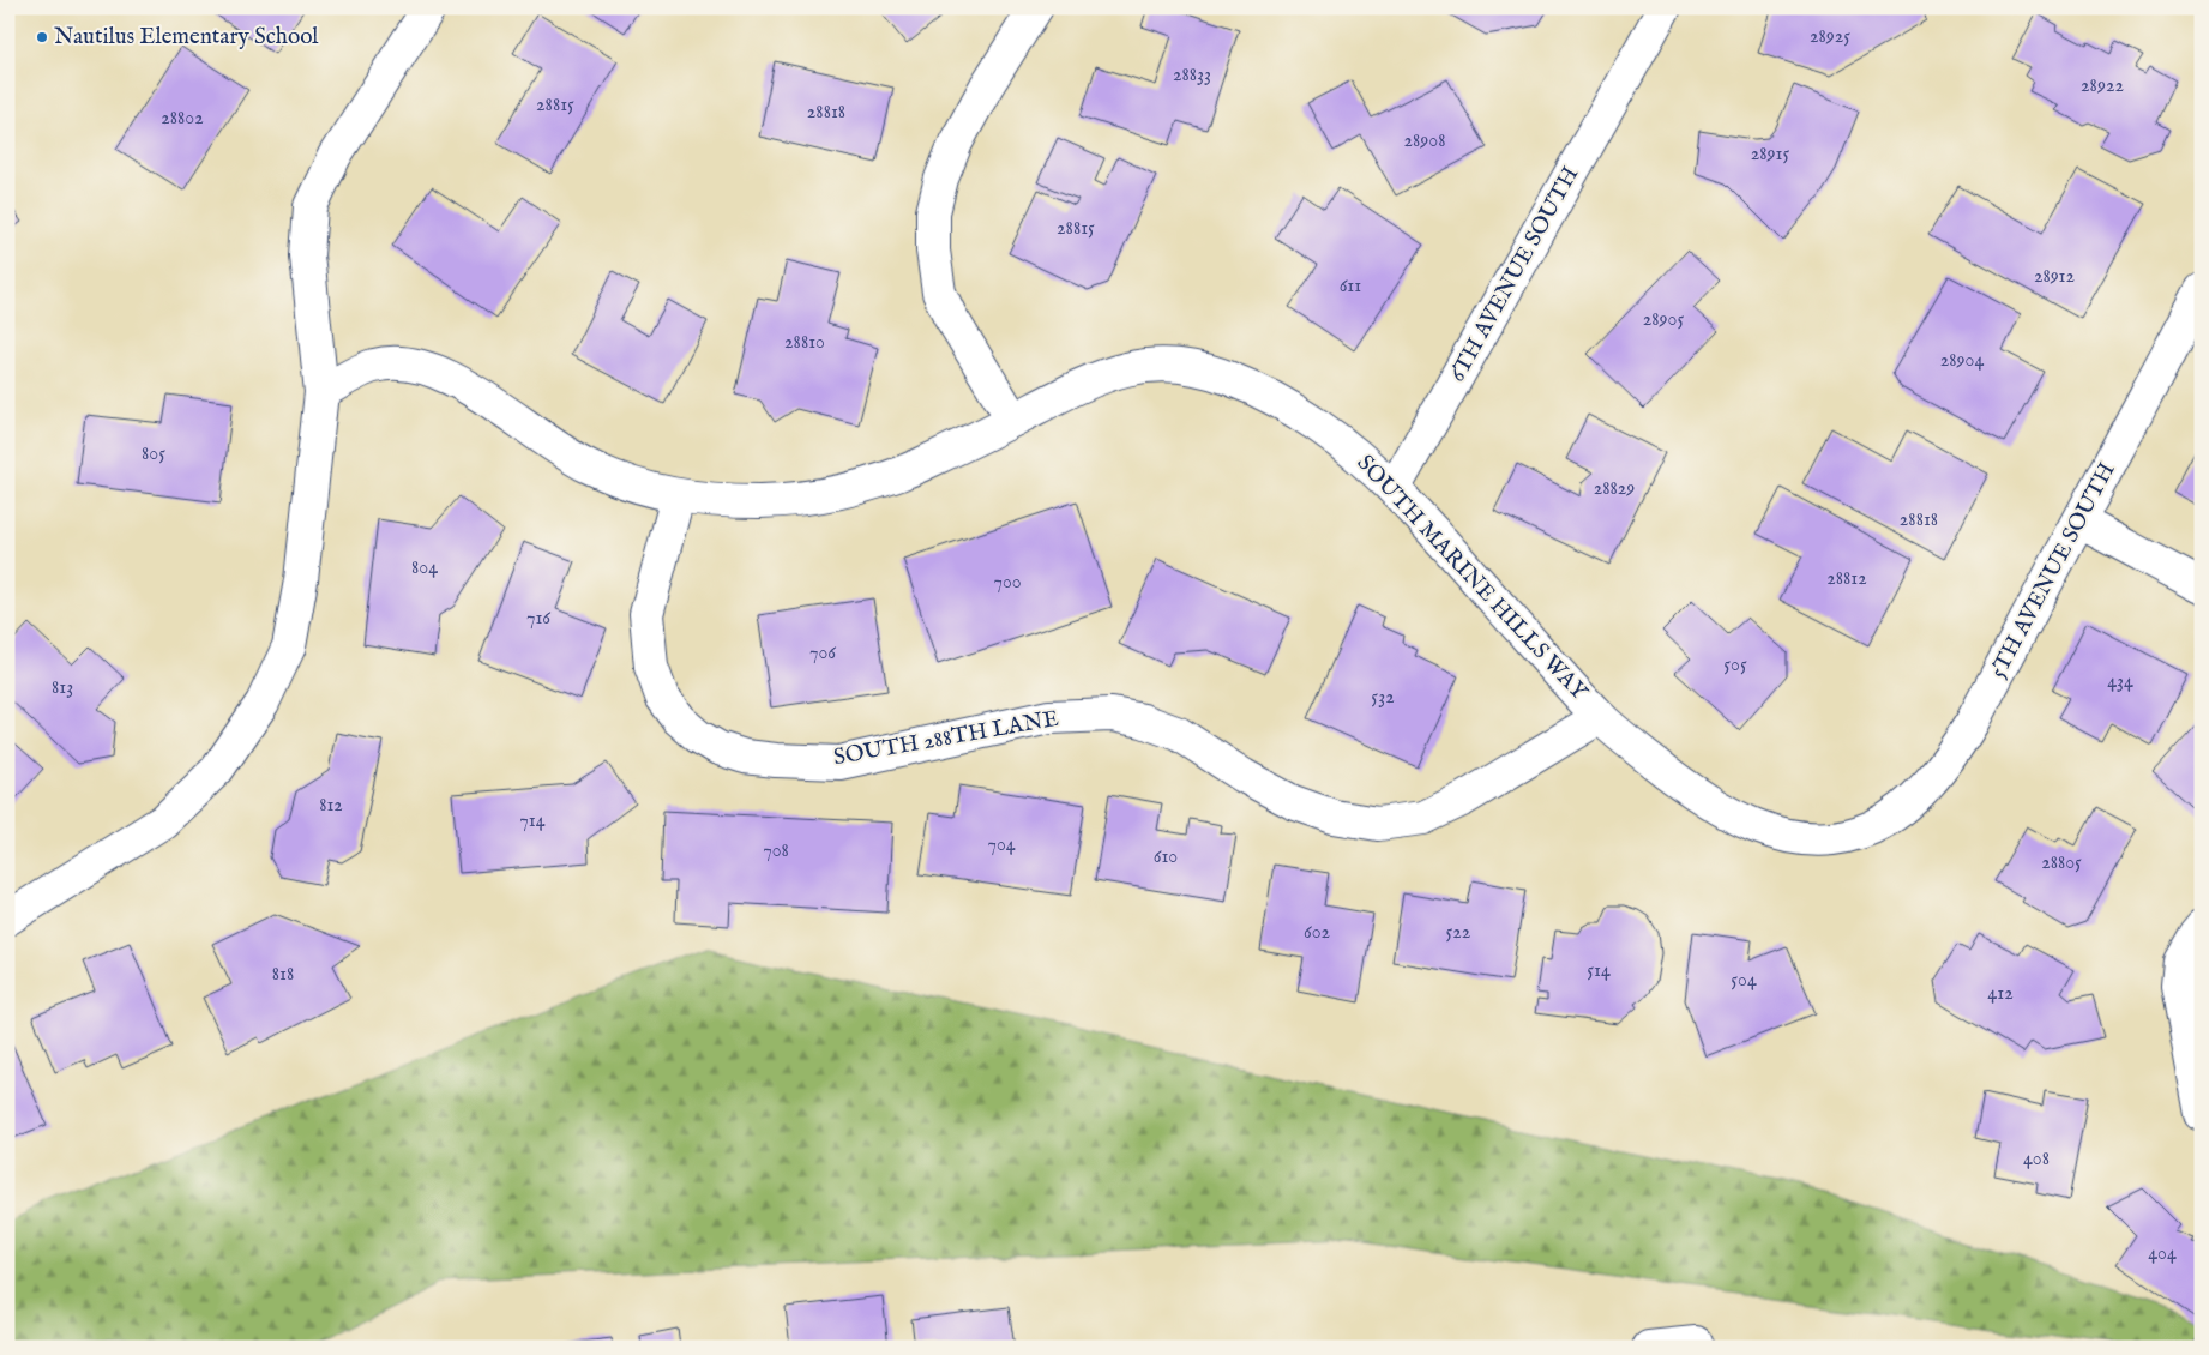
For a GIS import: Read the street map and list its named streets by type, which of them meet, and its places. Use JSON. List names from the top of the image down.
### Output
{
  "streets": {
    "street": [
      "6TH AVENUE SOUTH",
      "5TH AVENUE SOUTH",
      "SOUTH MARINE HILLS WAY",
      "SOUTH 288TH LANE"
    ]
  },
  "crossings": [
    ["6TH AVENUE SOUTH", "SOUTH MARINE HILLS WAY"],
    ["5TH AVENUE SOUTH", "SOUTH MARINE HILLS WAY"],
    ["5TH AVENUE SOUTH", "SOUTH 288TH LANE"],
    ["SOUTH MARINE HILLS WAY", "SOUTH 288TH LANE"]
  ],
  "places": ["Nautilus Elementary School"],
  "house_numbers": [
    "28925",
    "28833",
    "28922",
    "28815",
    "28818",
    "28802",
    "28908",
    "28915",
    "28815",
    "28912",
    "611",
    "28905",
    "28810",
    "28904",
    "805",
    "28829",
    "28818",
    "804",
    "28812",
    "700",
    "716",
    "706",
    "505",
    "434",
    "813",
    "532",
    "812",
    "714",
    "704",
    "708",
    "610",
    "28805",
    "602",
    "522",
    "514",
    "818",
    "504",
    "412",
    "408",
    "404"
  ]
}
